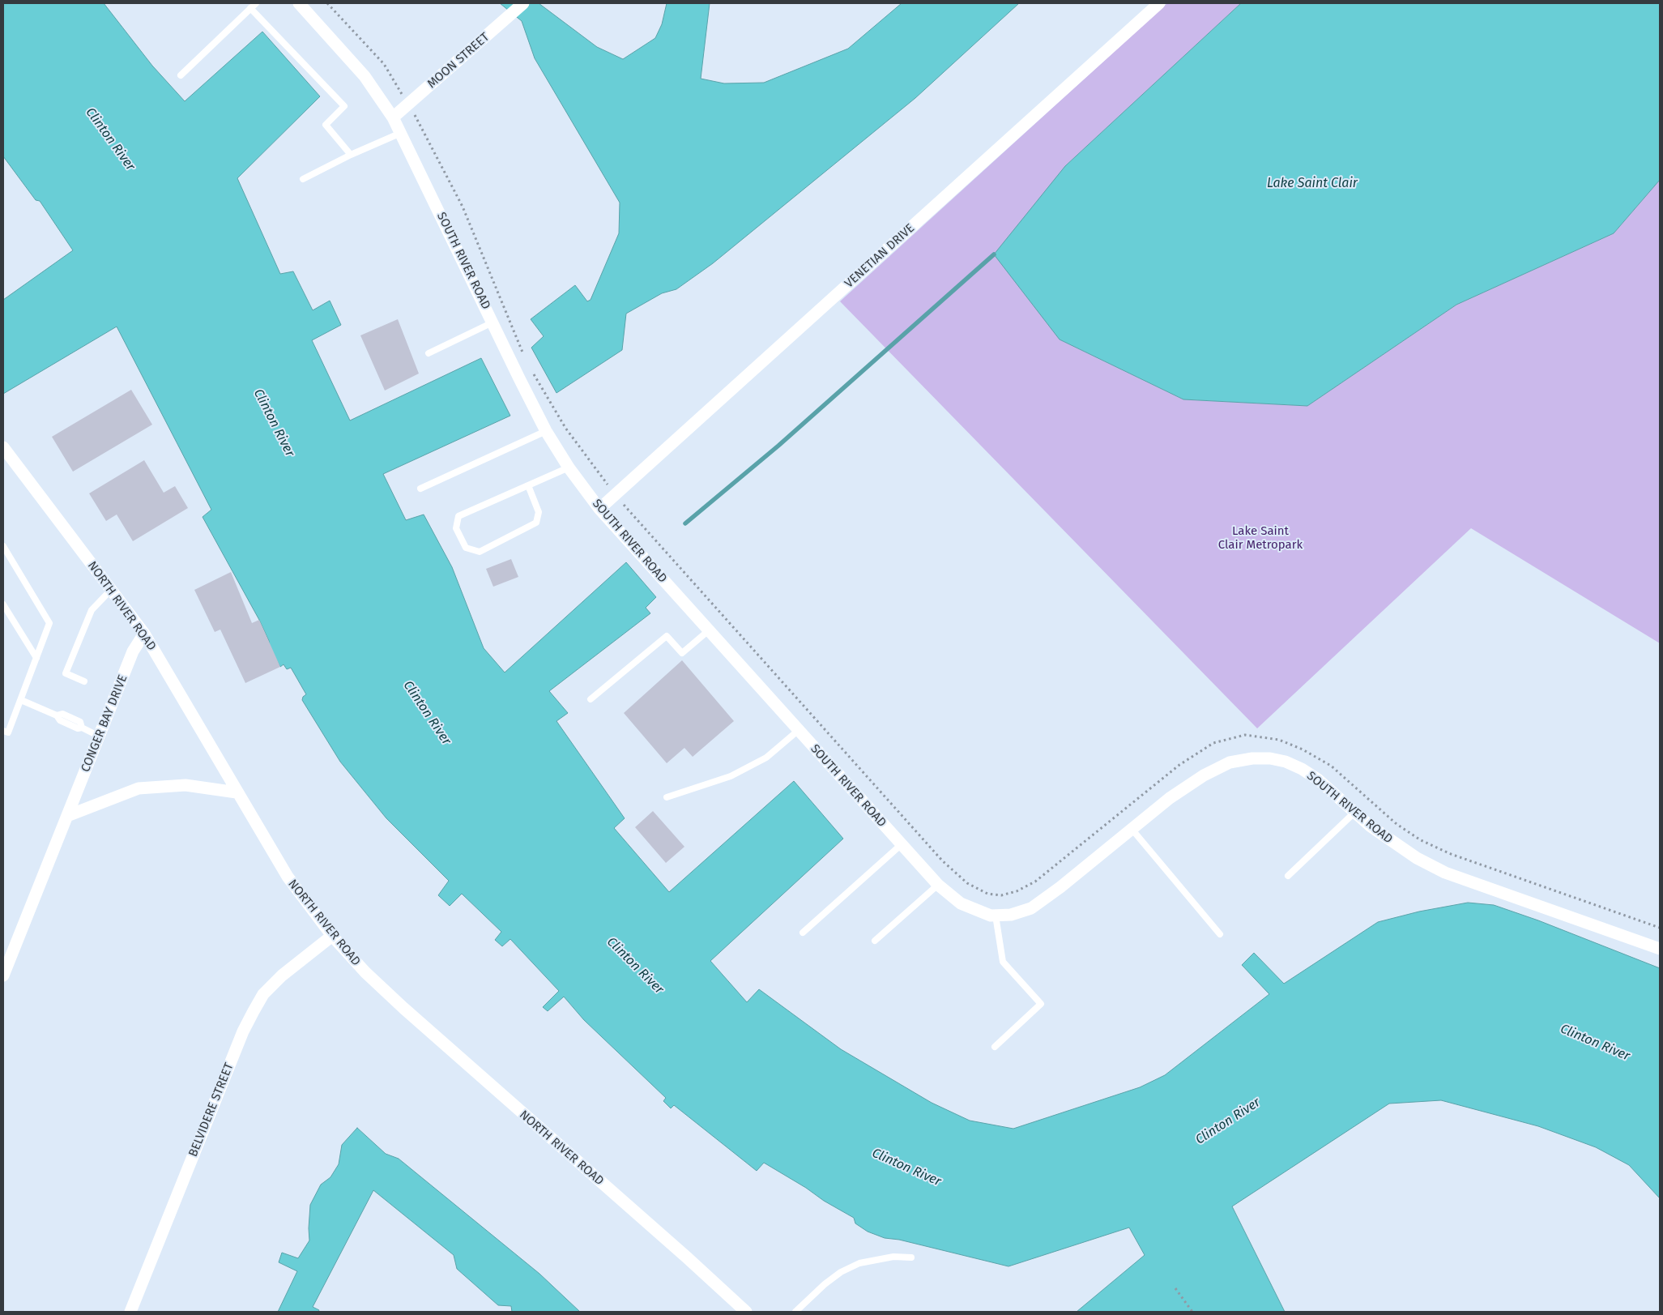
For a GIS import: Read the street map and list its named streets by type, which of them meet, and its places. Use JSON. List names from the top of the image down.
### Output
{
  "streets": {
    "street": [
      "MOON STREET",
      "VENETIAN DRIVE",
      "SOUTH RIVER ROAD",
      "NORTH RIVER ROAD",
      "CONGER BAY DRIVE",
      "BELVIDERE STREET"
    ]
  },
  "crossings": [
    ["MOON STREET", "SOUTH RIVER ROAD"],
    ["VENETIAN DRIVE", "SOUTH RIVER ROAD"],
    ["NORTH RIVER ROAD", "CONGER BAY DRIVE"],
    ["NORTH RIVER ROAD", "BELVIDERE STREET"]
  ],
  "water": ["Clinton River", "Lake Saint Clair"],
  "parks": ["Lake Saint Clair Metropark"]
}
